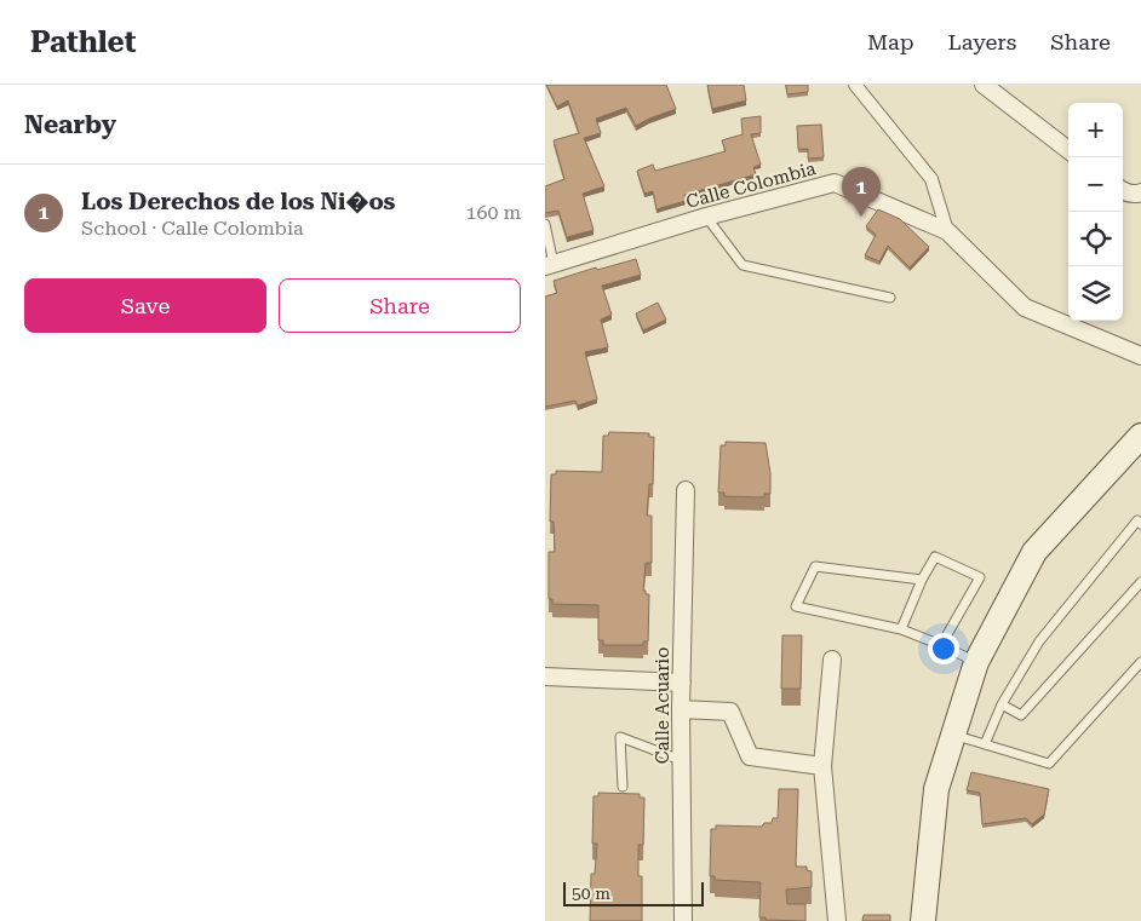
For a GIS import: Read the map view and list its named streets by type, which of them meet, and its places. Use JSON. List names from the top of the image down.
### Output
{
  "streets": {
    "street": ["Calle Colombia", "Calle Acuario"]
  },
  "scale_bar": "50 m",
  "page": {
    "header": "Pathlet",
    "nav": ["Map", "Layers", "Share"],
    "heading": "Nearby",
    "map_buttons": ["+", "−"],
    "list": [
      {
        "mark": "1",
        "name": "Los Derechos de los Ni�os",
        "note": "School · Calle Colombia",
        "value": "160 m"
      }
    ],
    "pins": "1",
    "buttons": ["Save", "Share"],
    "scale": "50 m"
  }
}
